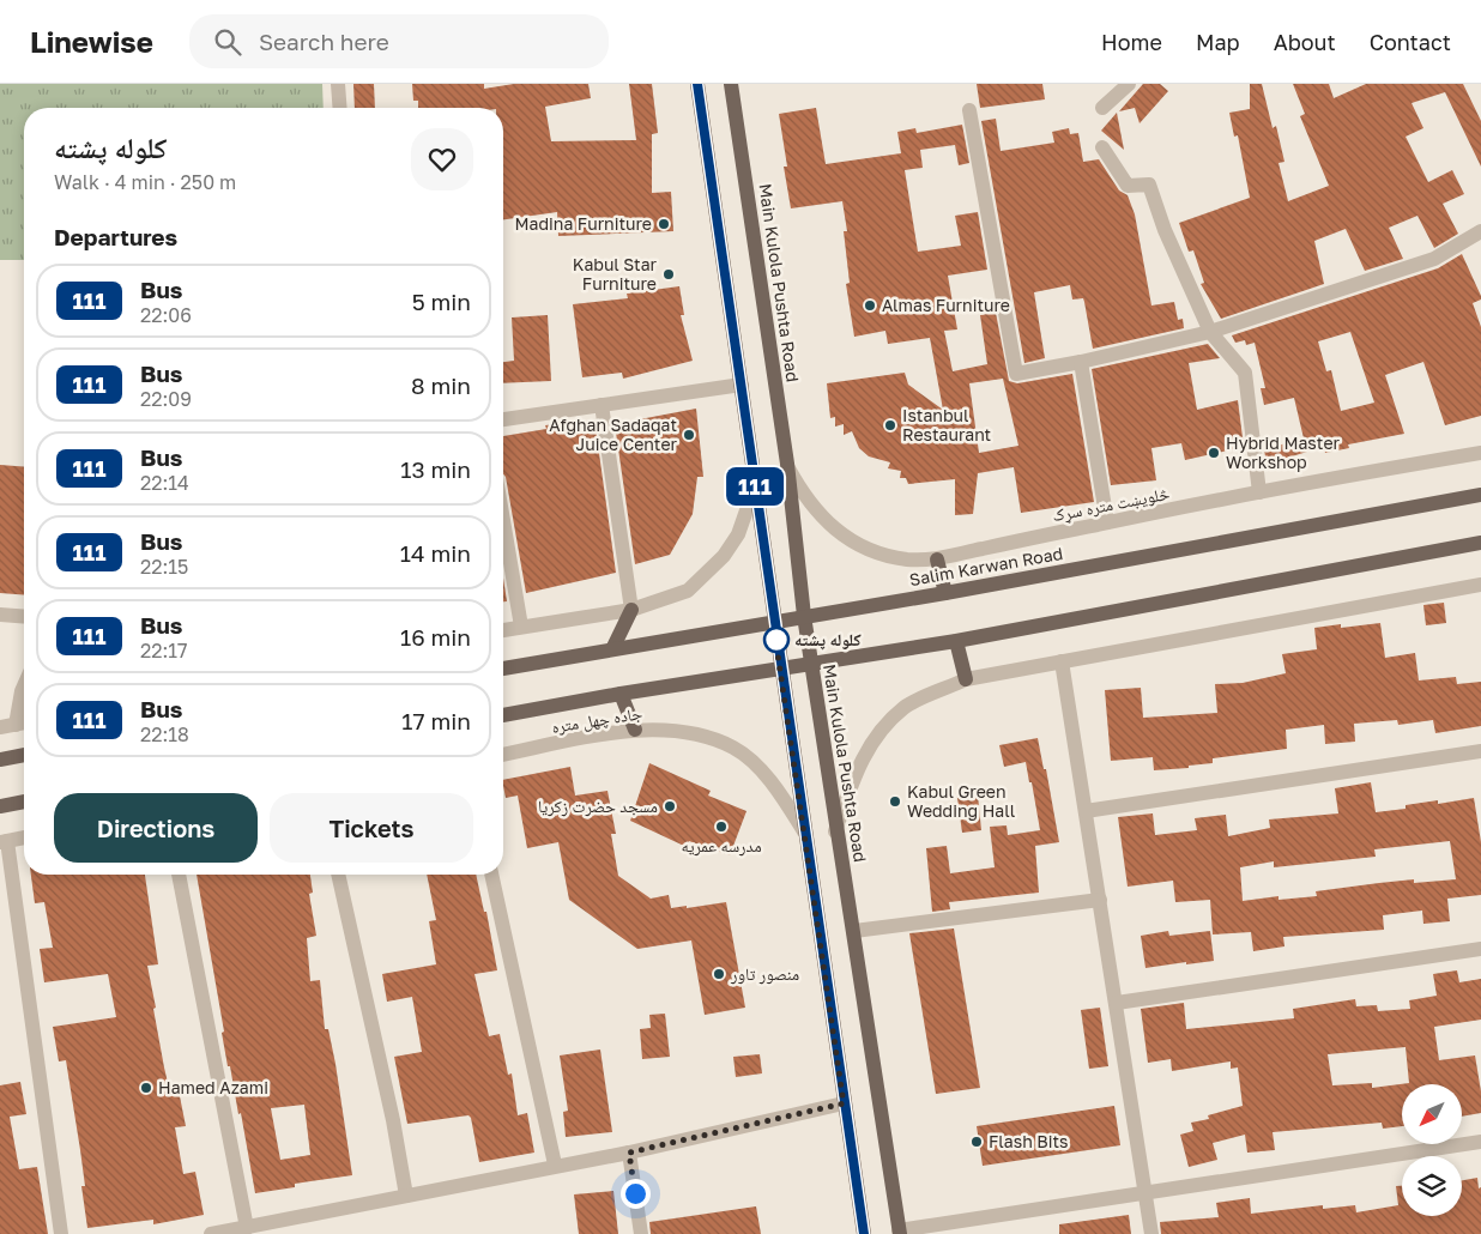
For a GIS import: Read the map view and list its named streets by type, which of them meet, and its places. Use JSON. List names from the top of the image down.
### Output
{
  "streets": {
    "main road": ["Main Kulola Pushta Road", "Salim Karwan Road"],
    "street": ["څلویښت متره سړک", "جاده چهل متره"]
  },
  "crossings": [
    ["Main Kulola Pushta Road", "څلویښت متره سړک"],
    ["Main Kulola Pushta Road", "Salim Karwan Road"]
  ],
  "places": [
    "Madina Furniture",
    "Kabul Star Furniture",
    "Almas Furniture",
    "Istanbul Restaurant",
    "Afghan Sadaqat Juice Center",
    "Hybrid Master Workshop",
    "کلوله پشته",
    "Kabul Green Wedding Hall",
    "مسجد حضرت زکریا",
    "مدرسه عمریه",
    "منصور تاور",
    "Hamed Azami",
    "Flash Bits"
  ],
  "lines": ["bus line 111"],
  "north": "bottom left",
  "page": {
    "header": "Linewise",
    "search": "Search here",
    "nav": [
      "Home",
      "Map",
      "About",
      "Contact"
    ],
    "on_map": "111",
    "heading": [
      ["کلوله پشته", "Walk · 4 min · 250 m"],
      "Departures"
    ],
    "list": [
      {
        "mark": "111",
        "name": "Bus",
        "note": "22:06",
        "value": "5 min"
      },
      {
        "mark": "111",
        "name": "Bus",
        "note": "22:09",
        "value": "8 min"
      },
      {
        "mark": "111",
        "name": "Bus",
        "note": "22:14",
        "value": "13 min"
      },
      {
        "mark": "111",
        "name": "Bus",
        "note": "22:15",
        "value": "14 min"
      },
      {
        "mark": "111",
        "name": "Bus",
        "note": "22:17",
        "value": "16 min"
      },
      {
        "mark": "111",
        "name": "Bus",
        "note": "22:18",
        "value": "17 min"
      }
    ],
    "buttons": ["Directions", "Tickets"]
  }
}
